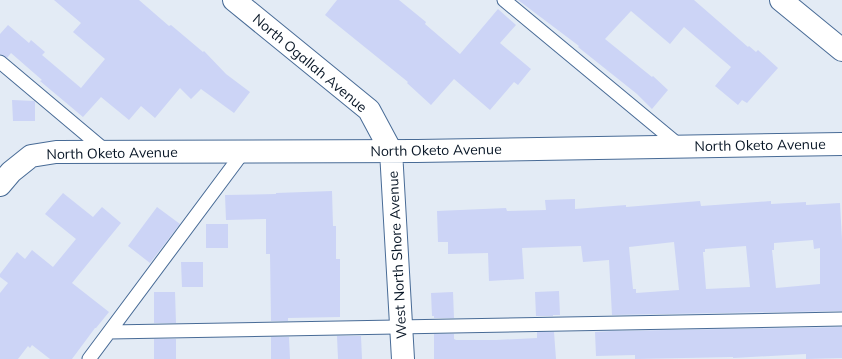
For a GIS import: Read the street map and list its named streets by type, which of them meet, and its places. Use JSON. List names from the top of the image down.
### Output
{
  "streets": {
    "street": ["North Ogallah Avenue", "North Oketo Avenue", "West North Shore Avenue"]
  },
  "crossings": [
    ["North Ogallah Avenue", "North Oketo Avenue"],
    ["North Ogallah Avenue", "West North Shore Avenue"],
    ["North Oketo Avenue", "West North Shore Avenue"]
  ]
}
